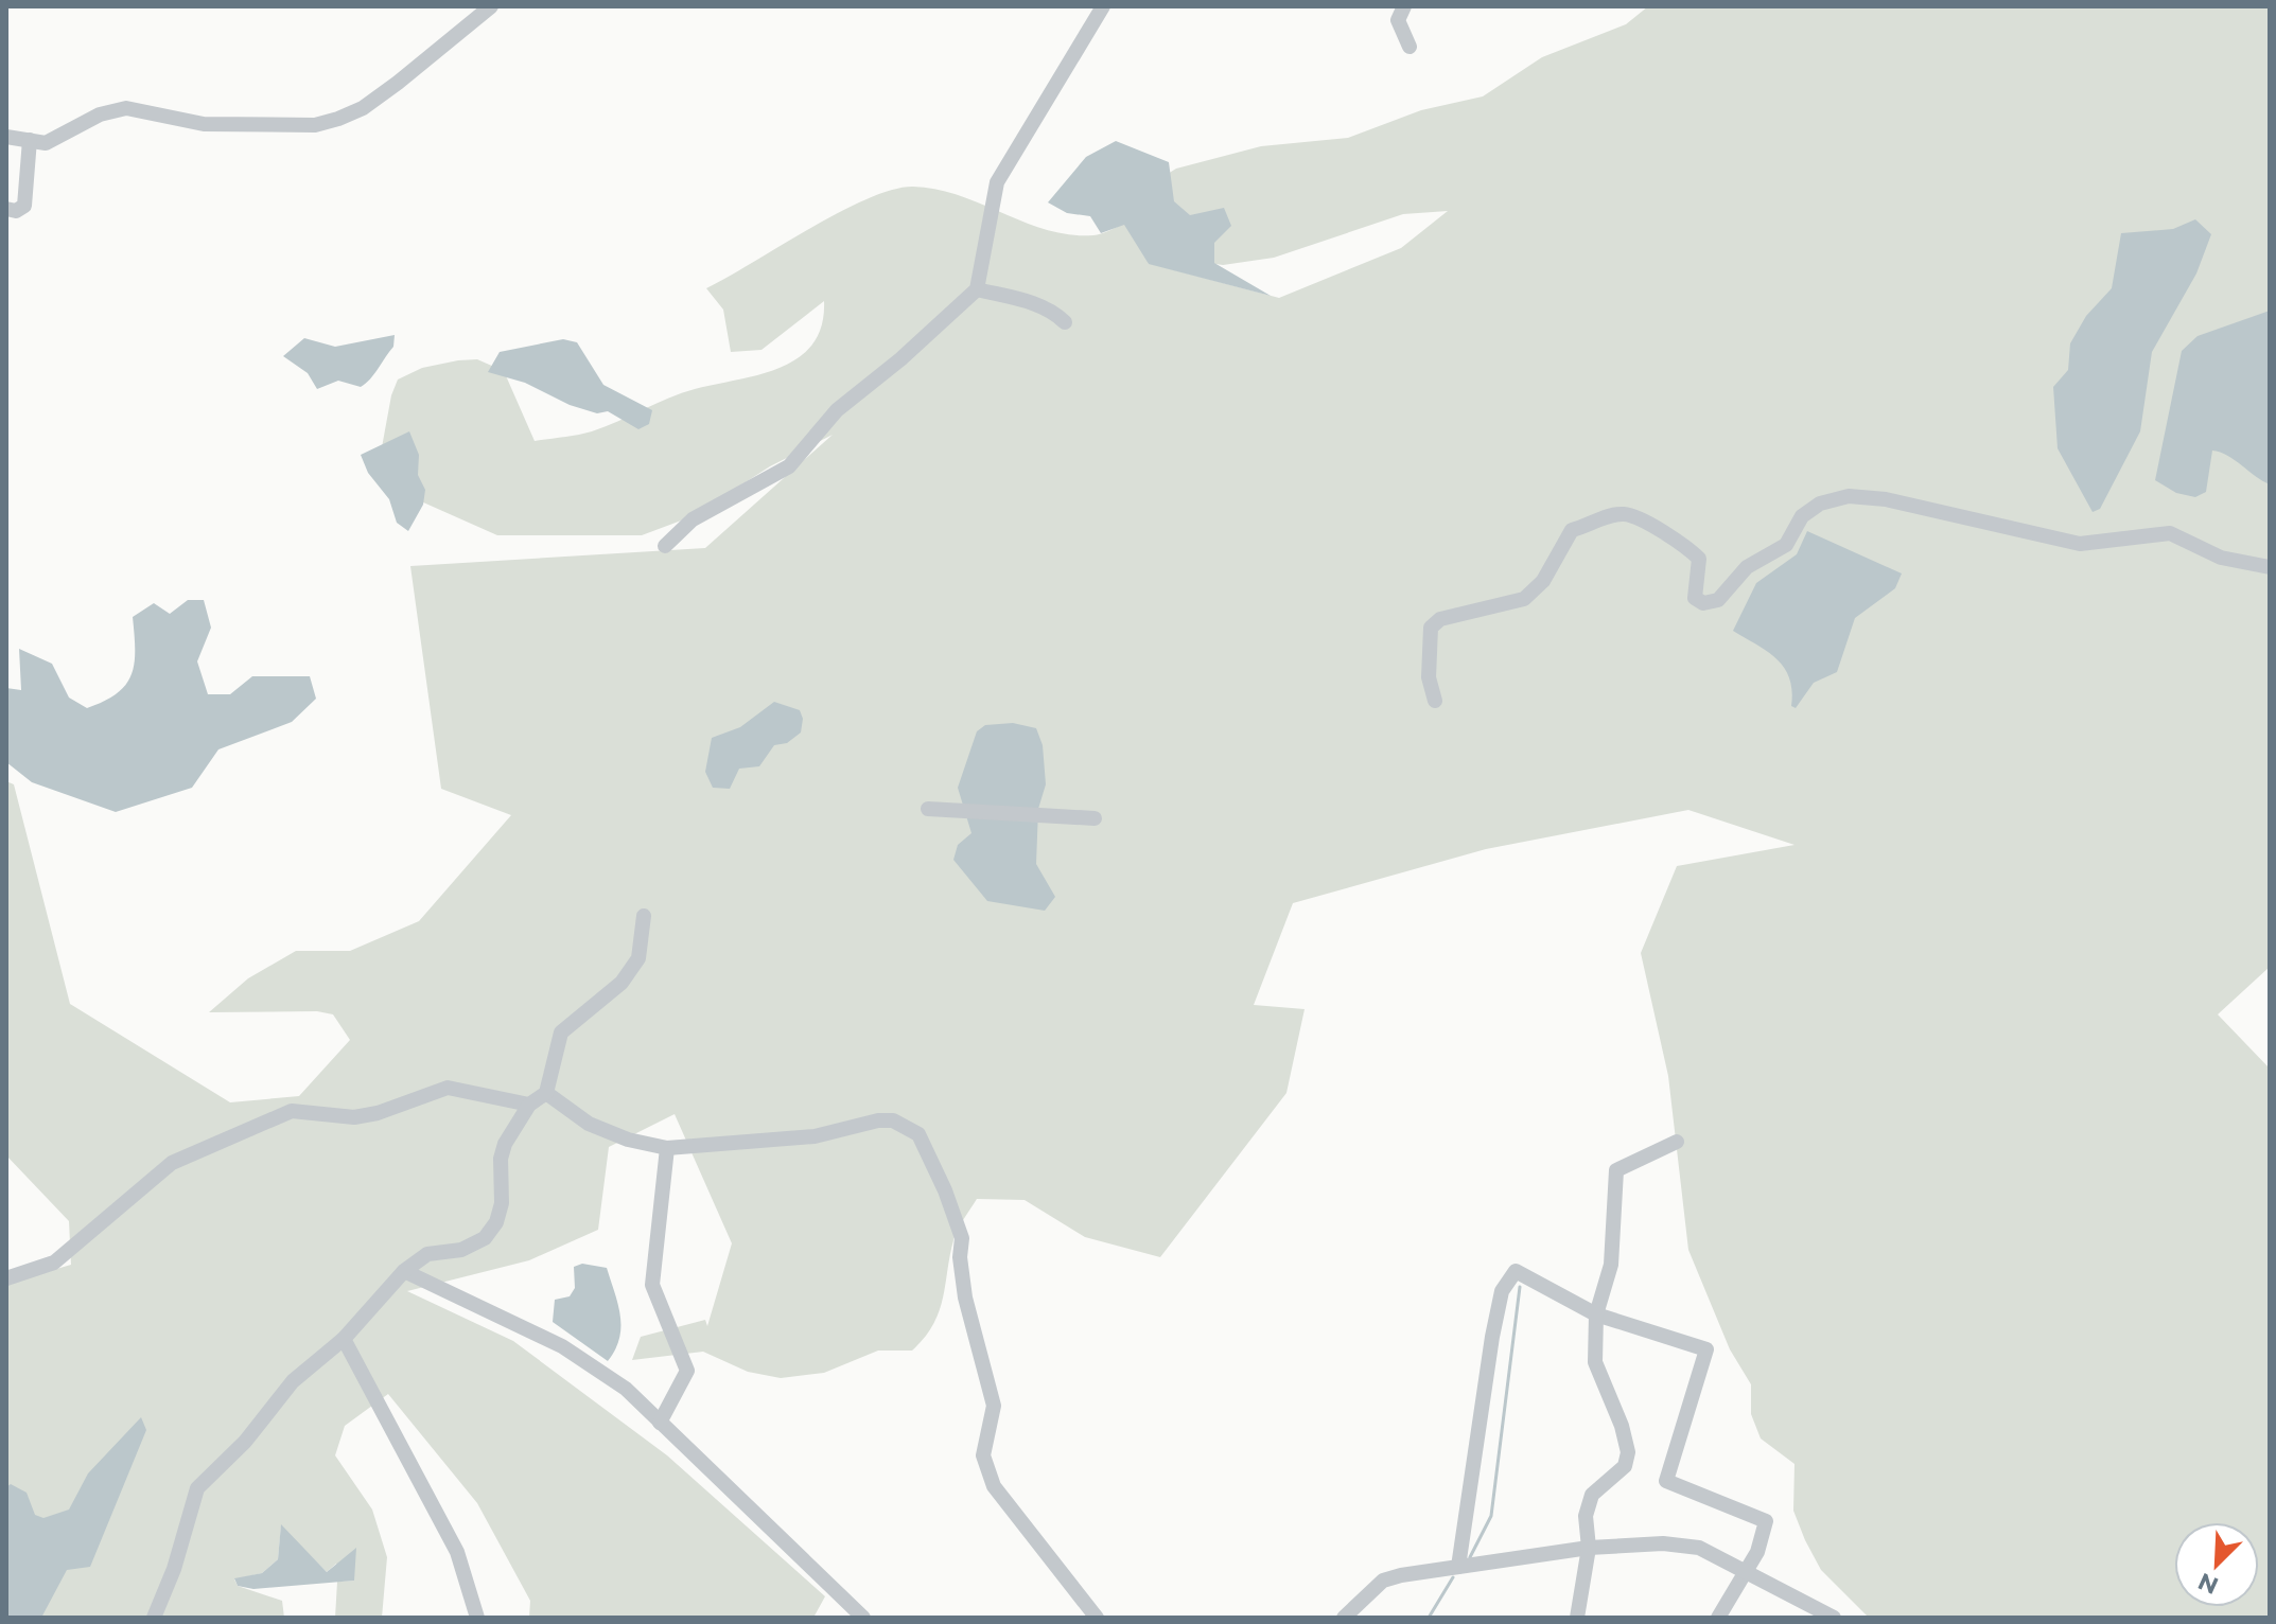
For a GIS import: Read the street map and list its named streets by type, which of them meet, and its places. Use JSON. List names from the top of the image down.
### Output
{
  "north": "bottom left"
}
